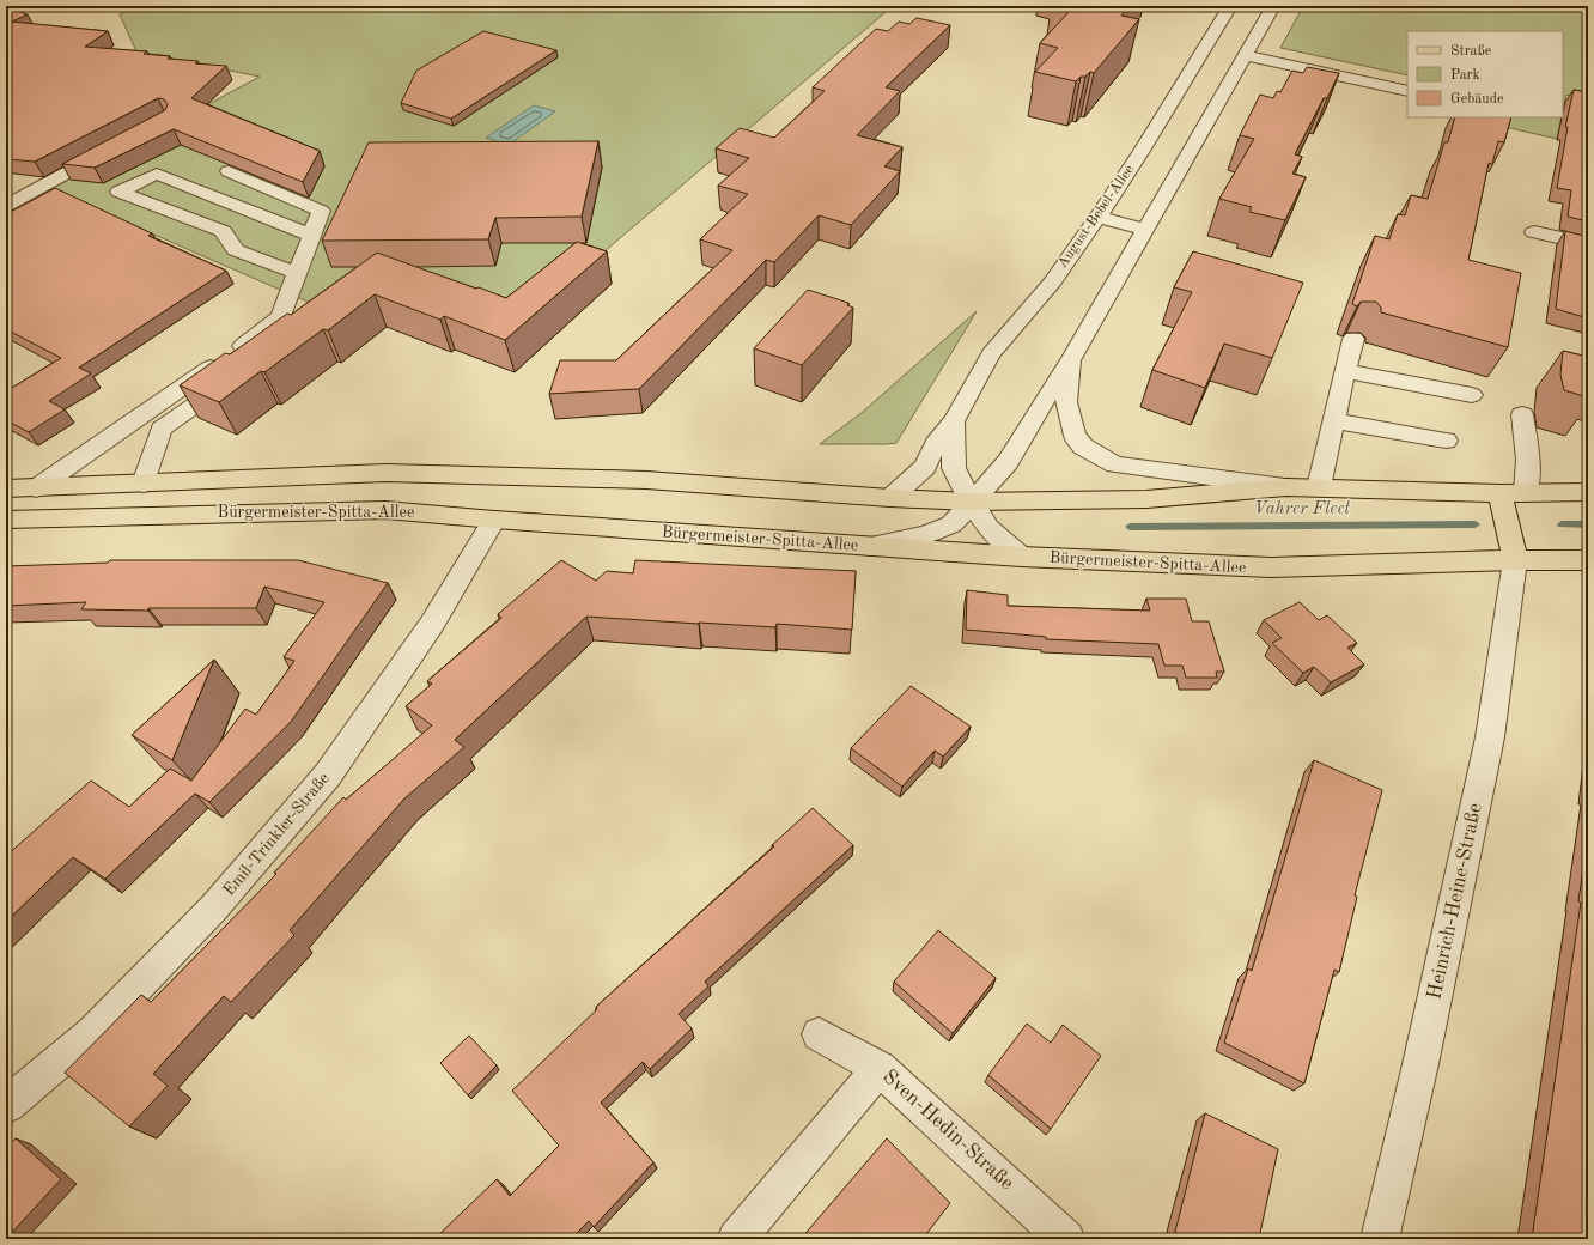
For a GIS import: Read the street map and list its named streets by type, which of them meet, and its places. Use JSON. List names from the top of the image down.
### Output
{
  "streets": {
    "main road": ["Bürgermeister-Spitta-Allee"],
    "street": [
      "August-Bebel-Allee",
      "Emil-Trinkler-Straße",
      "Heinrich-Heine-Straße",
      "Sven-Hedin-Straße"
    ]
  },
  "crossings": [
    ["August-Bebel-Allee", "Bürgermeister-Spitta-Allee"],
    ["Bürgermeister-Spitta-Allee", "Emil-Trinkler-Straße"],
    ["Bürgermeister-Spitta-Allee", "Heinrich-Heine-Straße"]
  ],
  "water": ["Vahrer Fleet"],
  "legend": ["Straße", "Park", "Gebäude"]
}
